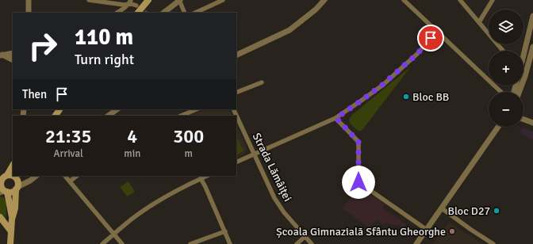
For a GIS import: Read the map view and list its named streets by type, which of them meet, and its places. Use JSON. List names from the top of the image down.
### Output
{
  "streets": {
    "street": ["Strada Lămâiței"]
  },
  "places": ["Bloc BB", "Bloc D27", "Școala Gimnazială Sfântu Gheorghe"],
  "page": {
    "map_buttons": ["+", "−"],
    "turn": ["110 m", "Turn right"],
    "then": "Then",
    "eta": [
      "21:35",
      "Arrival",
      "4",
      "min",
      "300",
      "m"
    ]
  }
}
